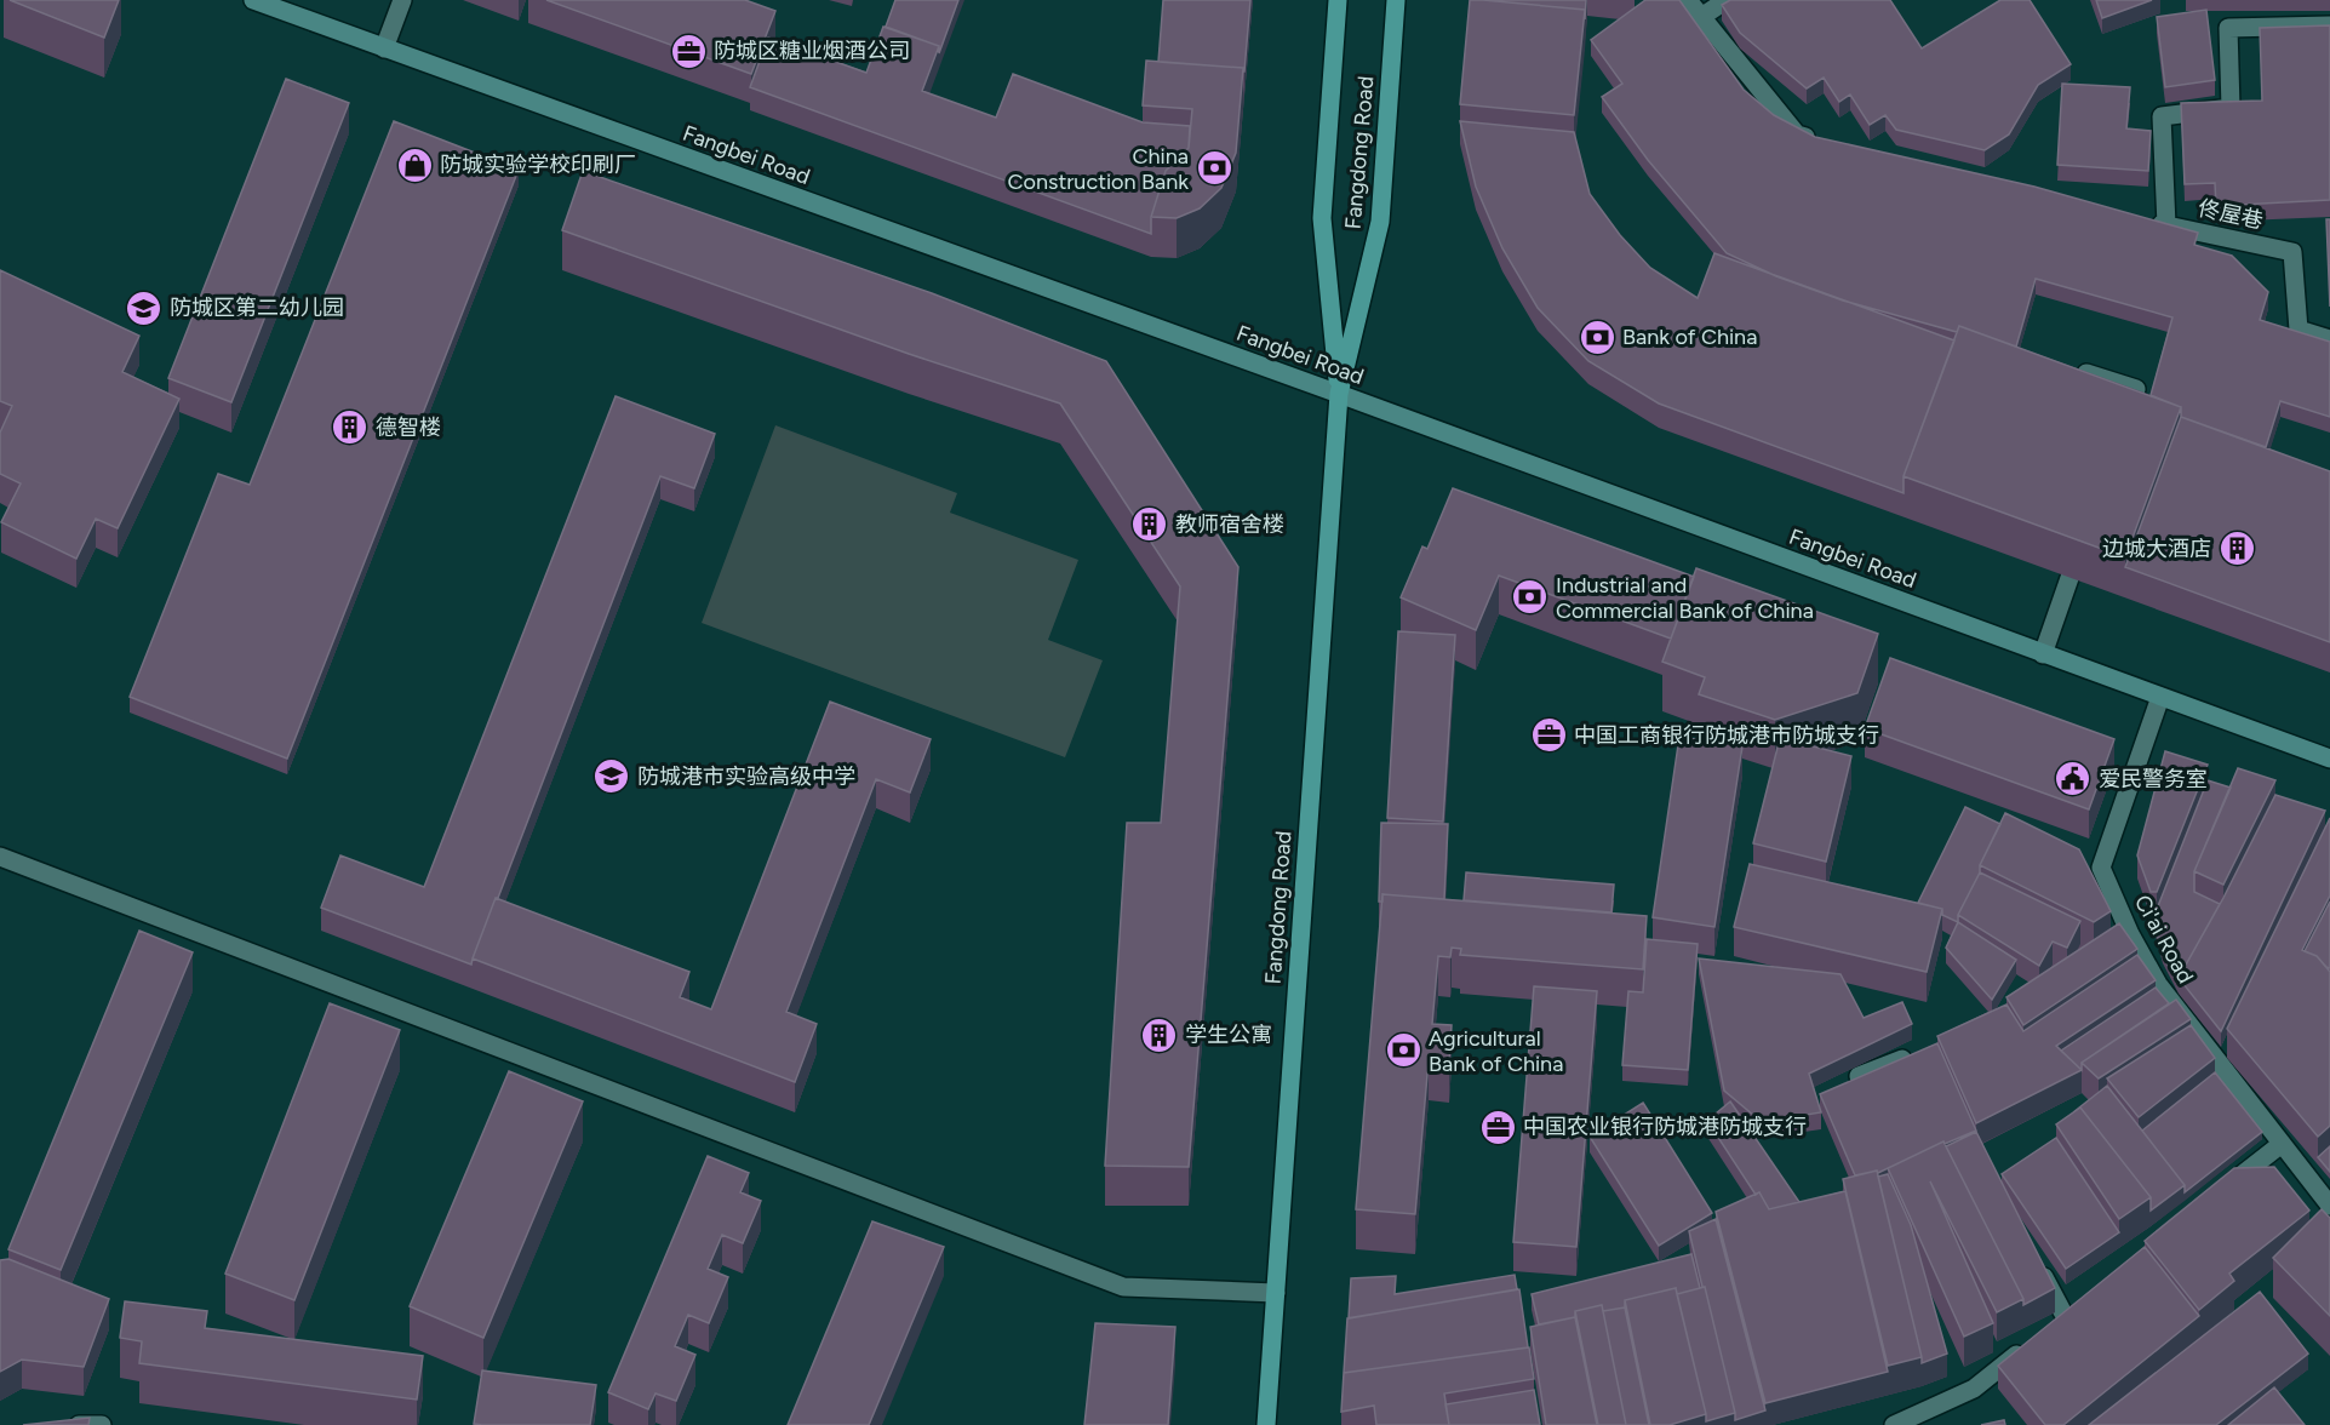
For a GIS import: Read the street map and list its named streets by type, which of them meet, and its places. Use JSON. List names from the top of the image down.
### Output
{
  "streets": {
    "main road": ["Fangdong Road"],
    "street": ["Fangbei Road", "佟屋巷", "Ci'ai Road"]
  },
  "crossings": [
    ["Fangdong Road", "Fangbei Road"],
    ["Fangbei Road", "Ci'ai Road"]
  ],
  "places": {
    "office": ["防城区糖业烟酒公司", "中国工商银行防城港市防城支行", "中国农业银行防城港防城支行"],
    "shop": ["防城实验学校印刷厂"],
    "bank": [
      "China Construction Bank",
      "Bank of China",
      "Industrial and Commercial Bank of China",
      "Agricultural Bank of China"
    ],
    "school or university": ["防城区第二幼儿园", "防城港市实验高级中学"],
    "building": [
      "德智楼",
      "教师宿舍楼",
      "边城大酒店",
      "学生公寓"
    ],
    "public building": ["爱民警务室"]
  }
}
